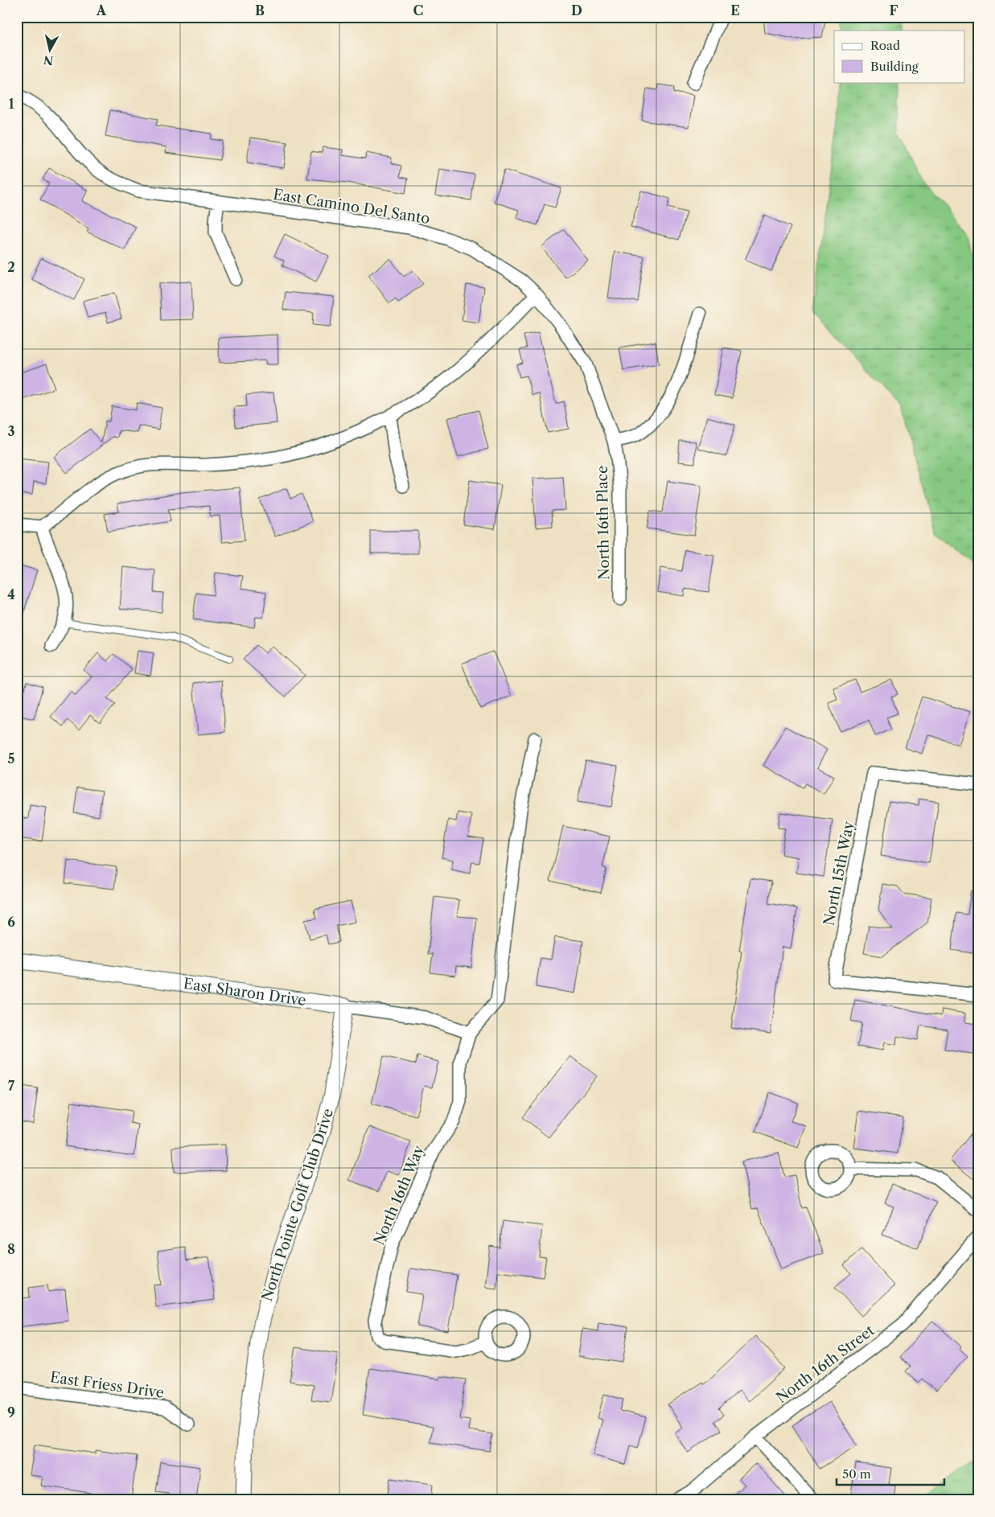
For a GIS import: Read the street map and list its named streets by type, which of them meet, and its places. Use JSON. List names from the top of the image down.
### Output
{
  "streets": {
    "street": [
      "East Camino Del Santo",
      "North 16th Place",
      "North 15th Way",
      "East Sharon Drive",
      "North 16th Way",
      "North Pointe Golf Club Drive",
      "North 16th Street",
      "East Friess Drive"
    ]
  },
  "crossings": [
    ["East Camino Del Santo", "North 16th Place"],
    ["East Sharon Drive", "North 16th Way"],
    ["East Sharon Drive", "North Pointe Golf Club Drive"]
  ],
  "legend": ["Road", "Building"],
  "scale_bar": "50 m",
  "north": "bottom",
  "grid": {
    "columns": [
      "A",
      "B",
      "C",
      "D",
      "E",
      "F"
    ],
    "rows": [
      "1",
      "2",
      "3",
      "4",
      "5",
      "6",
      "7",
      "8",
      "9"
    ]
  }
}
